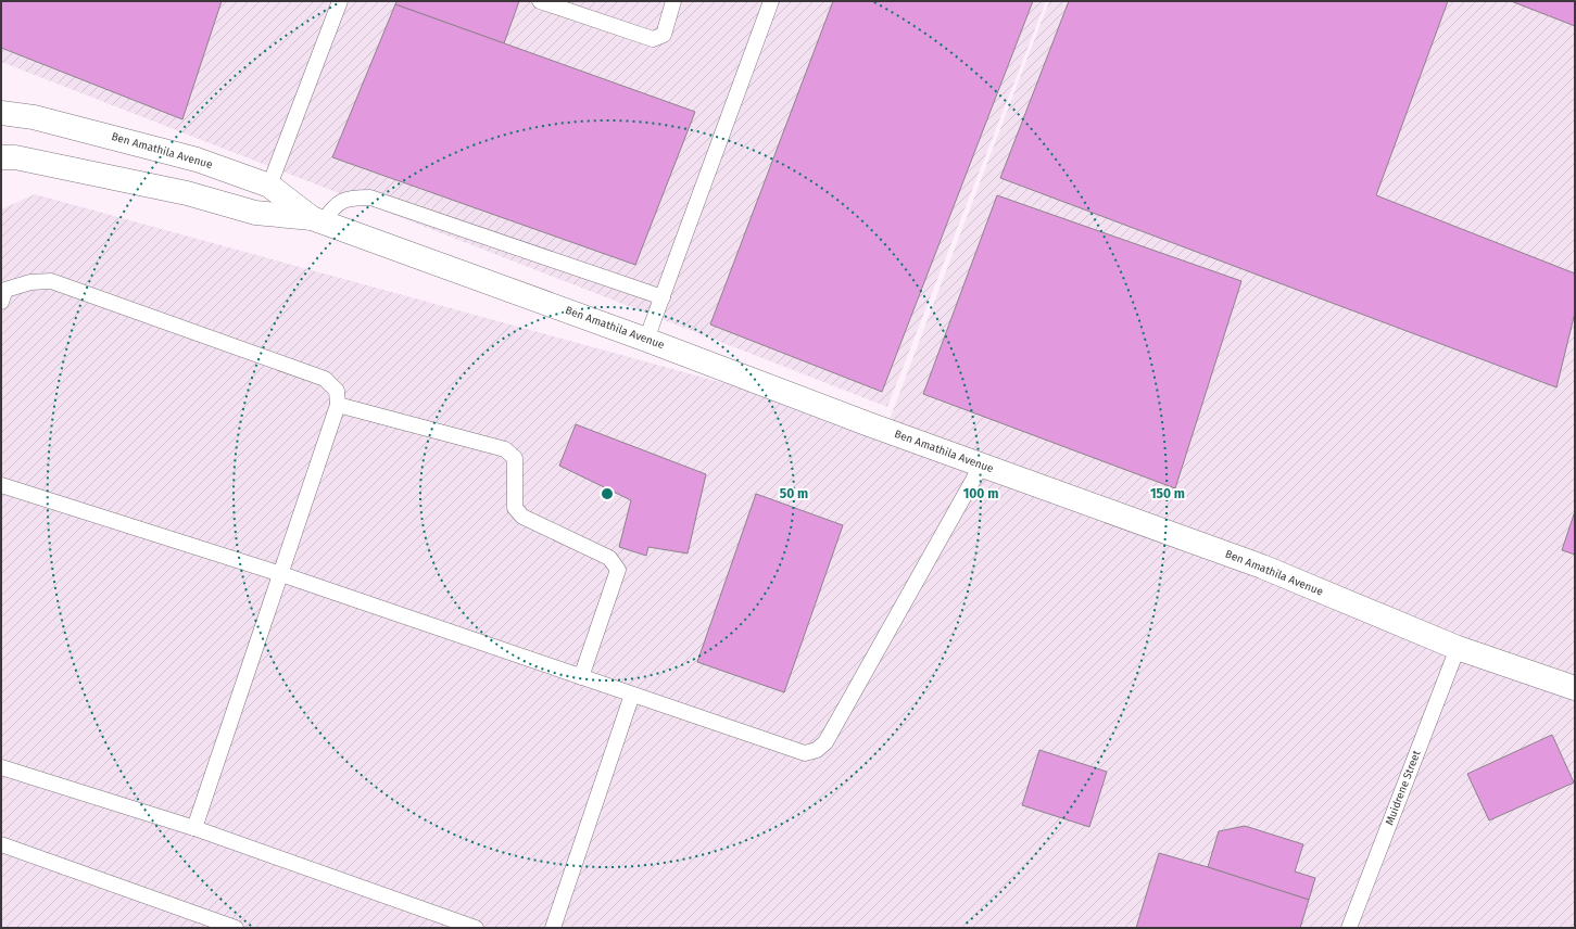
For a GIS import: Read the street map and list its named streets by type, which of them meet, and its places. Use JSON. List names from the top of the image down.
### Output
{
  "streets": {
    "street": ["Ben Amathila Avenue"],
    "lane": ["Muidrene Street"]
  },
  "crossings": [
    ["Ben Amathila Avenue", "Muidrene Street"]
  ],
  "rings": ["50 m", "100 m", "150 m"]
}
